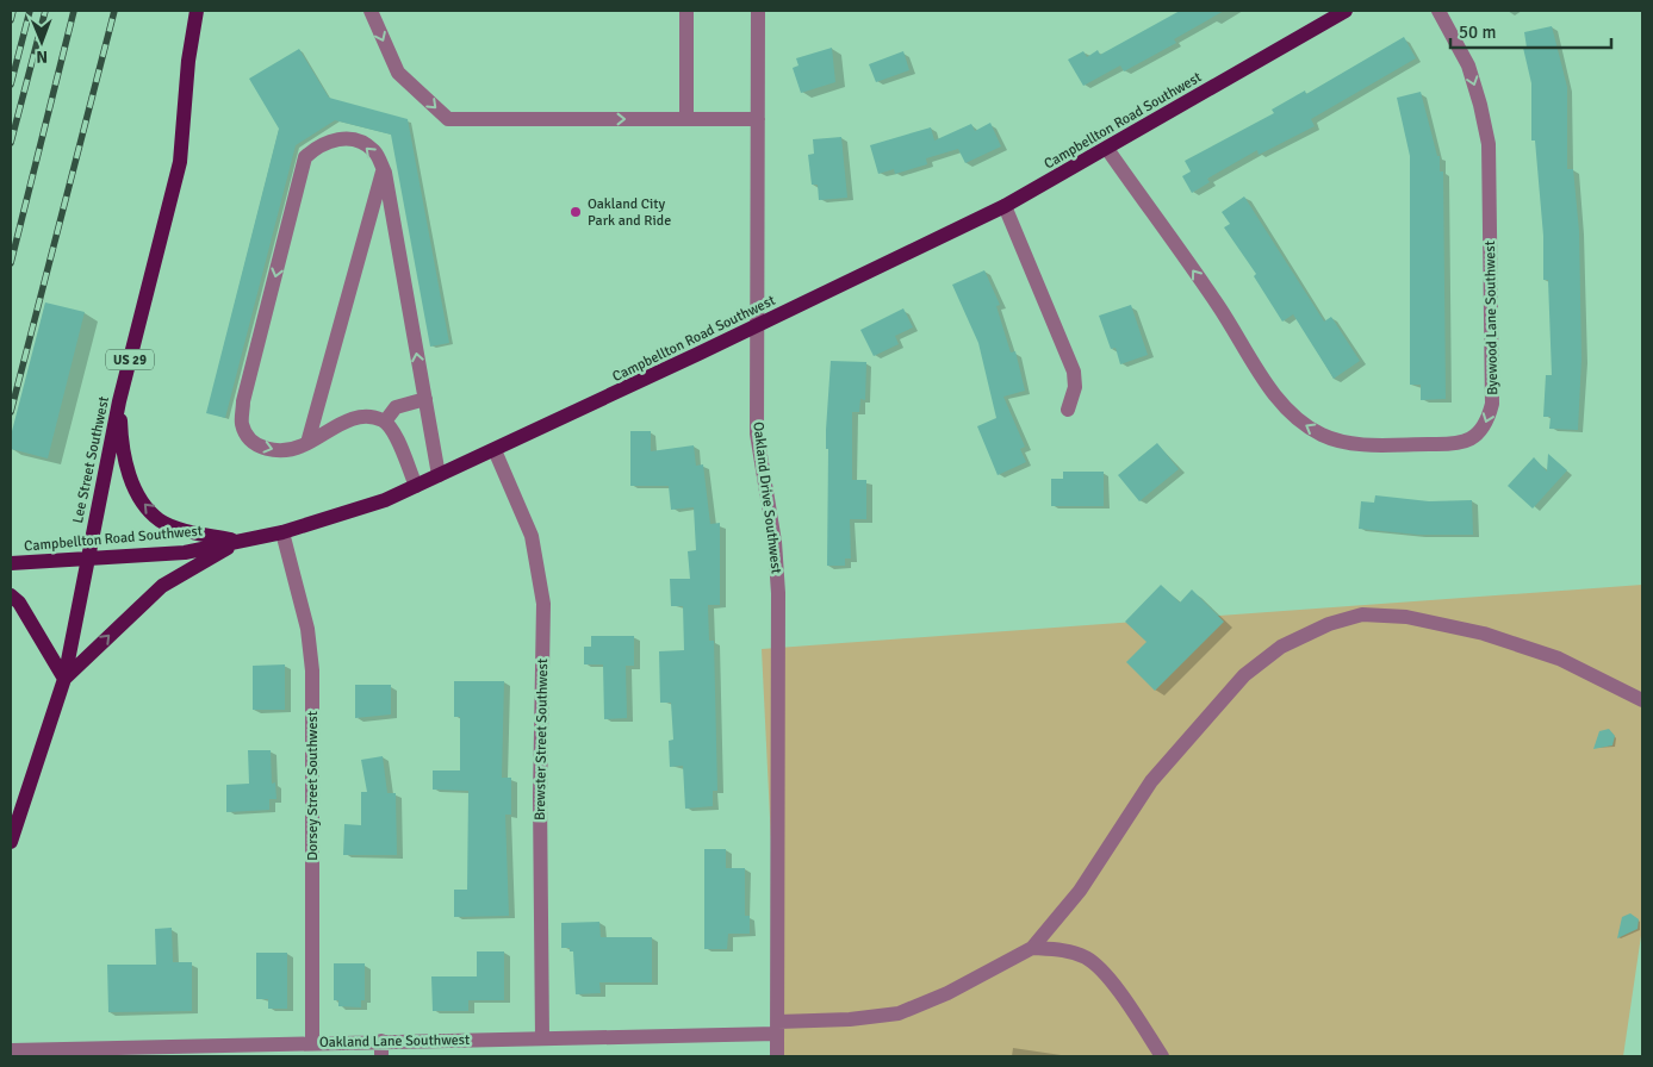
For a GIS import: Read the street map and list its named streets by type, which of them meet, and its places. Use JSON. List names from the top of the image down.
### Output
{
  "streets": {
    "main road": ["Campbellton Road Southwest", "US 29", "Lee Street Southwest"],
    "street": [
      "Byewood Lane Southwest",
      "Oakland Drive Southwest",
      "Brewster Street Southwest",
      "Dorsey Street Southwest",
      "Oakland Lane Southwest"
    ]
  },
  "crossings": [
    ["Campbellton Road Southwest", "Byewood Lane Southwest"],
    ["Campbellton Road Southwest", "Lee Street Southwest"],
    ["Campbellton Road Southwest", "Oakland Drive Southwest"],
    ["Campbellton Road Southwest", "Brewster Street Southwest"],
    ["Campbellton Road Southwest", "Dorsey Street Southwest"],
    ["Oakland Drive Southwest", "Oakland Lane Southwest"],
    ["Brewster Street Southwest", "Oakland Lane Southwest"],
    ["Dorsey Street Southwest", "Oakland Lane Southwest"]
  ],
  "places": ["Oakland City Park and Ride"],
  "scale_bar": "50 m",
  "north": "bottom"
}
